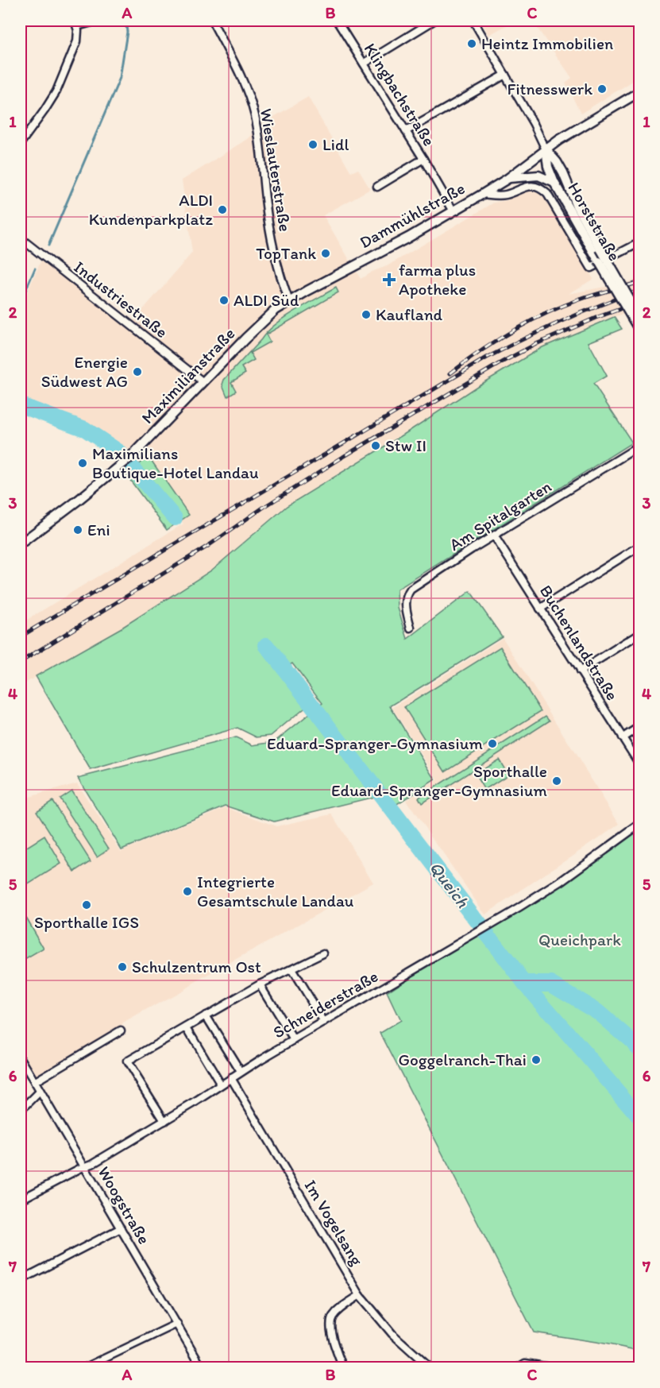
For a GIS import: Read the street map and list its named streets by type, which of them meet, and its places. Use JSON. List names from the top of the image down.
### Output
{
  "streets": {
    "street": [
      "Klingbachstraße",
      "Wieslauterstraße",
      "Dammühlstraße",
      "Horststraße",
      "Industriestraße",
      "Maximilianstraße",
      "Am Spitalgarten",
      "Buchenlandstraße",
      "Schneiderstraße",
      "Woogstraße",
      "Im Vogelsang"
    ]
  },
  "crossings": [
    ["Klingbachstraße", "Dammühlstraße"],
    ["Wieslauterstraße", "Dammühlstraße"],
    ["Wieslauterstraße", "Maximilianstraße"],
    ["Dammühlstraße", "Horststraße"],
    ["Dammühlstraße", "Maximilianstraße"],
    ["Industriestraße", "Maximilianstraße"],
    ["Am Spitalgarten", "Buchenlandstraße"],
    ["Schneiderstraße", "Woogstraße"],
    ["Schneiderstraße", "Im Vogelsang"]
  ],
  "water": ["Queich"],
  "parks": ["Queichpark"],
  "places": {
    "other": [
      "Heintz Immobilien",
      "Fitnesswerk",
      "Lidl",
      "ALDI Kundenparkplatz",
      "TopTank",
      "ALDI Süd",
      "Kaufland",
      "Energie Südwest AG",
      "Stw II",
      "Maximilians Boutique-Hotel Landau",
      "Eni",
      "Eduard-Spranger-Gymnasium",
      "Sporthalle Eduard-Spranger-Gymnasium",
      "Integrierte Gesamtschule Landau",
      "Sporthalle IGS",
      "Schulzentrum Ost",
      "Goggelranch-Thai"
    ],
    "health": ["farma plus Apotheke"]
  },
  "grid": {
    "columns": ["A", "B", "C"],
    "rows": [
      "1",
      "2",
      "3",
      "4",
      "5",
      "6",
      "7"
    ]
  }
}
